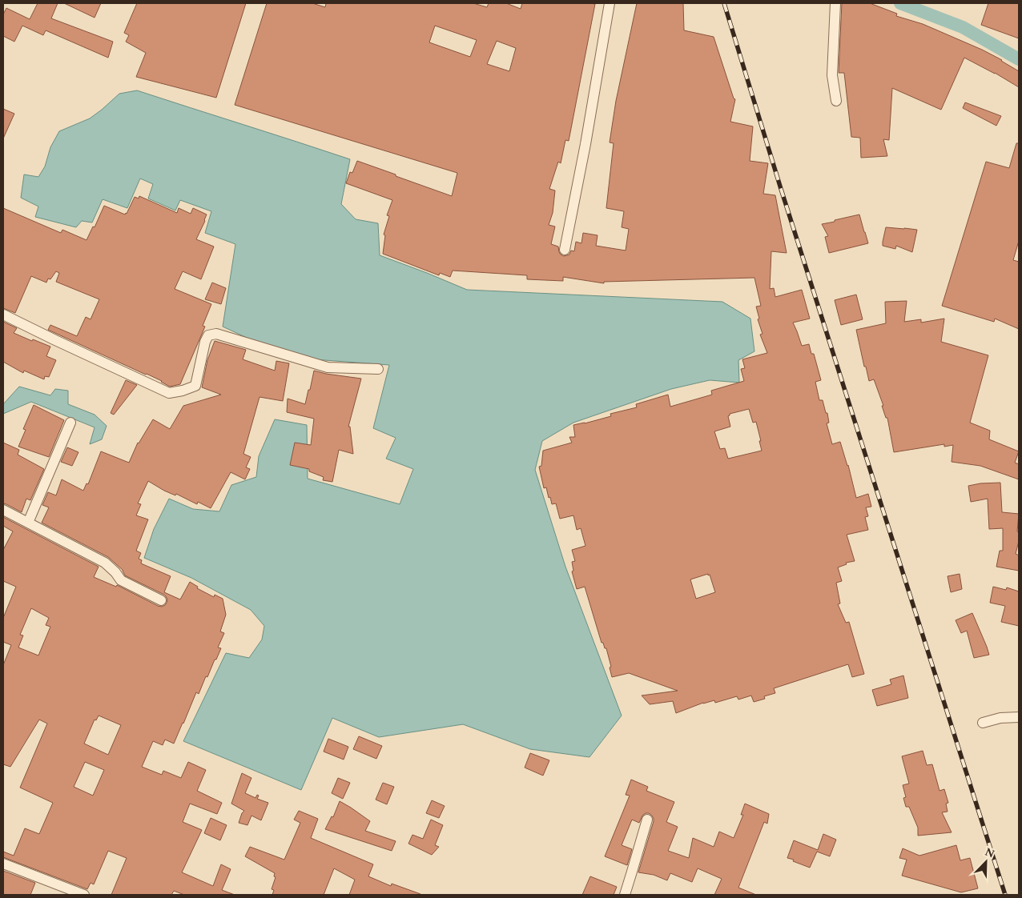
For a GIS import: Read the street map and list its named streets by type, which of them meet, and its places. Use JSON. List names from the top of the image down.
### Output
{
  "north": "top right"
}
